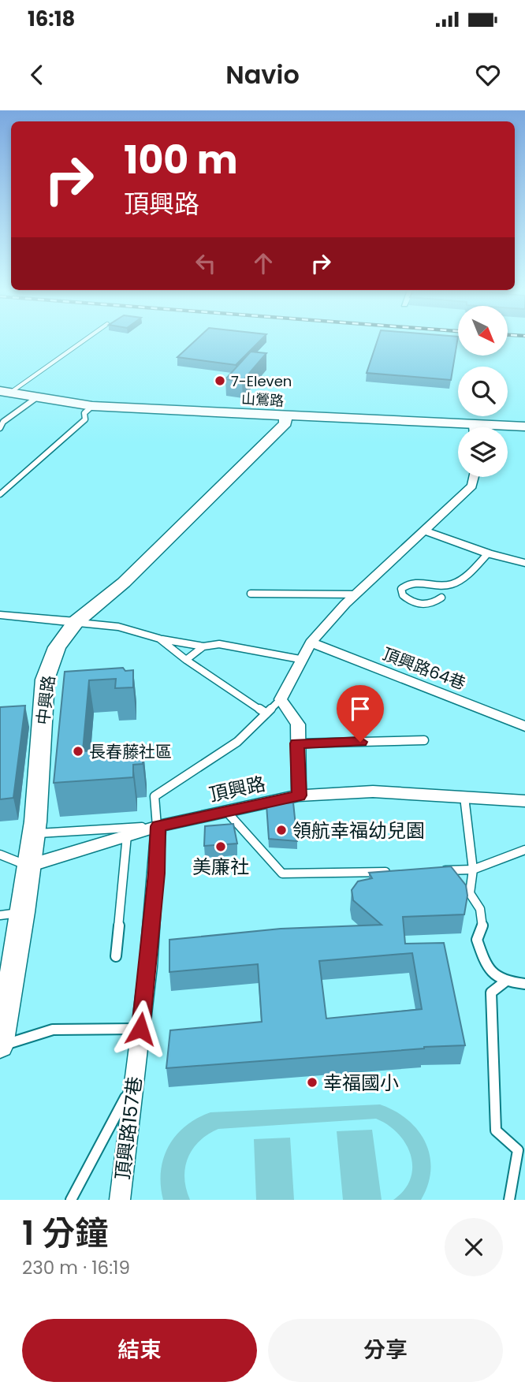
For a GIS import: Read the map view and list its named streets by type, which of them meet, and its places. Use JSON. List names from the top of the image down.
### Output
{
  "streets": {
    "street": [
      "山鶯路",
      "頂興路64巷",
      "中興路",
      "頂興路",
      "頂興路157巷"
    ]
  },
  "crossings": [
    ["山鶯路", "中興路"],
    ["中興路", "頂興路"],
    ["頂興路", "頂興路157巷"]
  ],
  "places": [
    "7-Eleven",
    "長春藤社區",
    "領航幸福幼兒園",
    "美廉社",
    "幸福國小"
  ],
  "north": "bottom right",
  "page": {
    "status": "16:18",
    "header": "Navio",
    "turn": ["100 m", "頂興路"],
    "heading": ["1 分鐘", "230 m · 16:19"],
    "buttons": ["結束", "分享"]
  }
}
